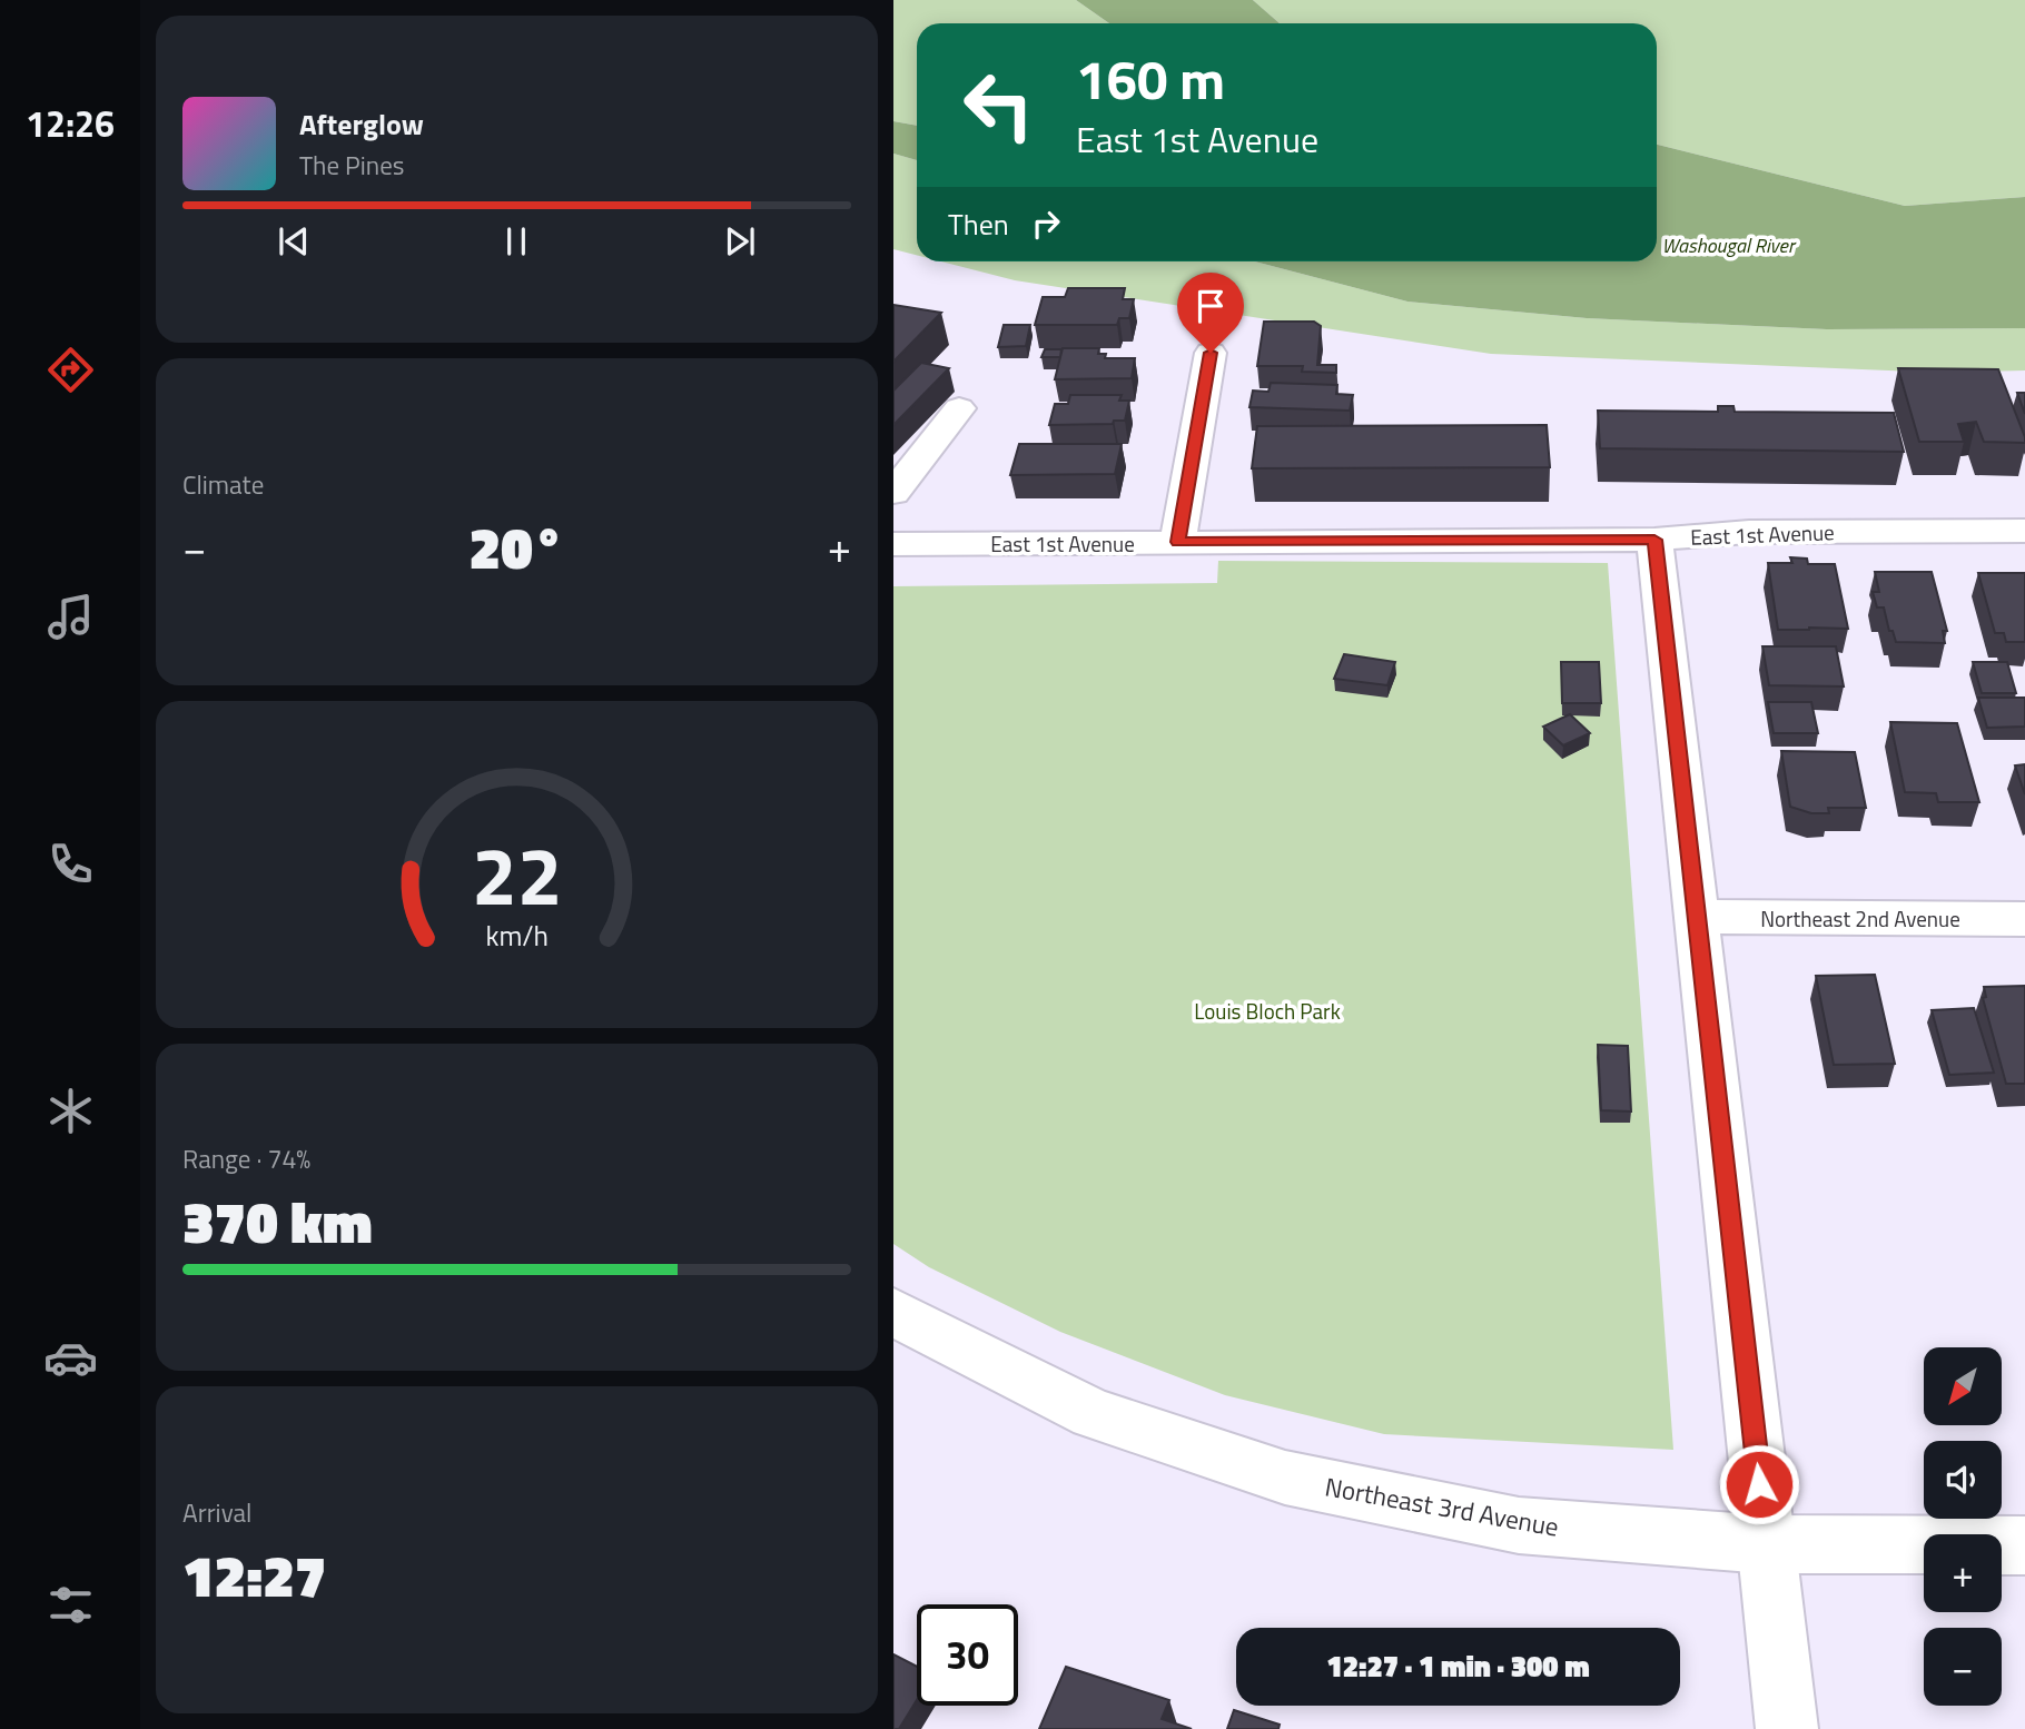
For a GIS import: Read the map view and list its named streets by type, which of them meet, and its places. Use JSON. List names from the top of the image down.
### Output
{
  "streets": {
    "street": ["East 1st Avenue", "Northeast 2nd Avenue", "Northeast 3rd Avenue"]
  },
  "water": ["Washougal River"],
  "parks": ["Louis Bloch Park"],
  "north": "bottom left",
  "page": {
    "tabs": "12:26",
    "turn": ["160 m", "East 1st Avenue"],
    "song": ["Afterglow", "The Pines"],
    "then": "Then",
    "tile": [
      "Climate",
      ["Range · 74%", "370 km"],
      ["Arrival", "12:27"]
    ],
    "heat": ["−", "20°", "+"],
    "map_buttons": ["+", "−"],
    "limit": "30",
    "trip": "12:27 · 1 min · 300 m",
    "gauge": ["22", "km/h"]
  }
}
